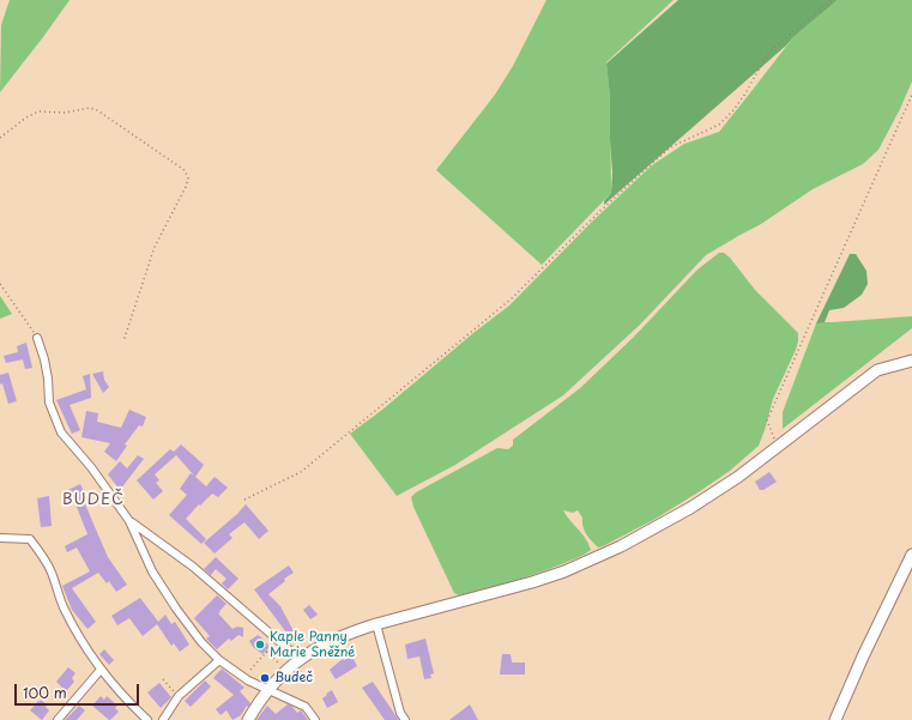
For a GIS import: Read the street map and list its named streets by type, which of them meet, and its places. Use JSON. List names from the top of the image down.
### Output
{
  "districts": ["BUDEČ"],
  "places": ["Kaple Panny Marie Sněžné", "Budeč"],
  "scale_bar": "100 m"
}
